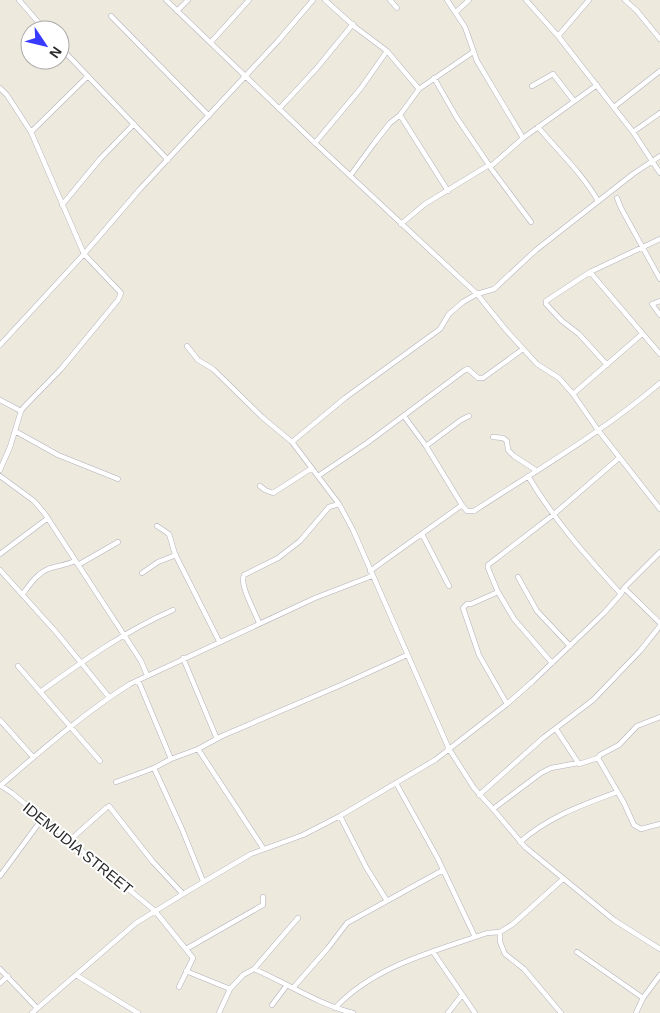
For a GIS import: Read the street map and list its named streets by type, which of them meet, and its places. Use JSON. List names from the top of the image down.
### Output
{
  "streets": {
    "street": ["IDEMUDIA STREET"]
  },
  "north": "bottom right"
}
